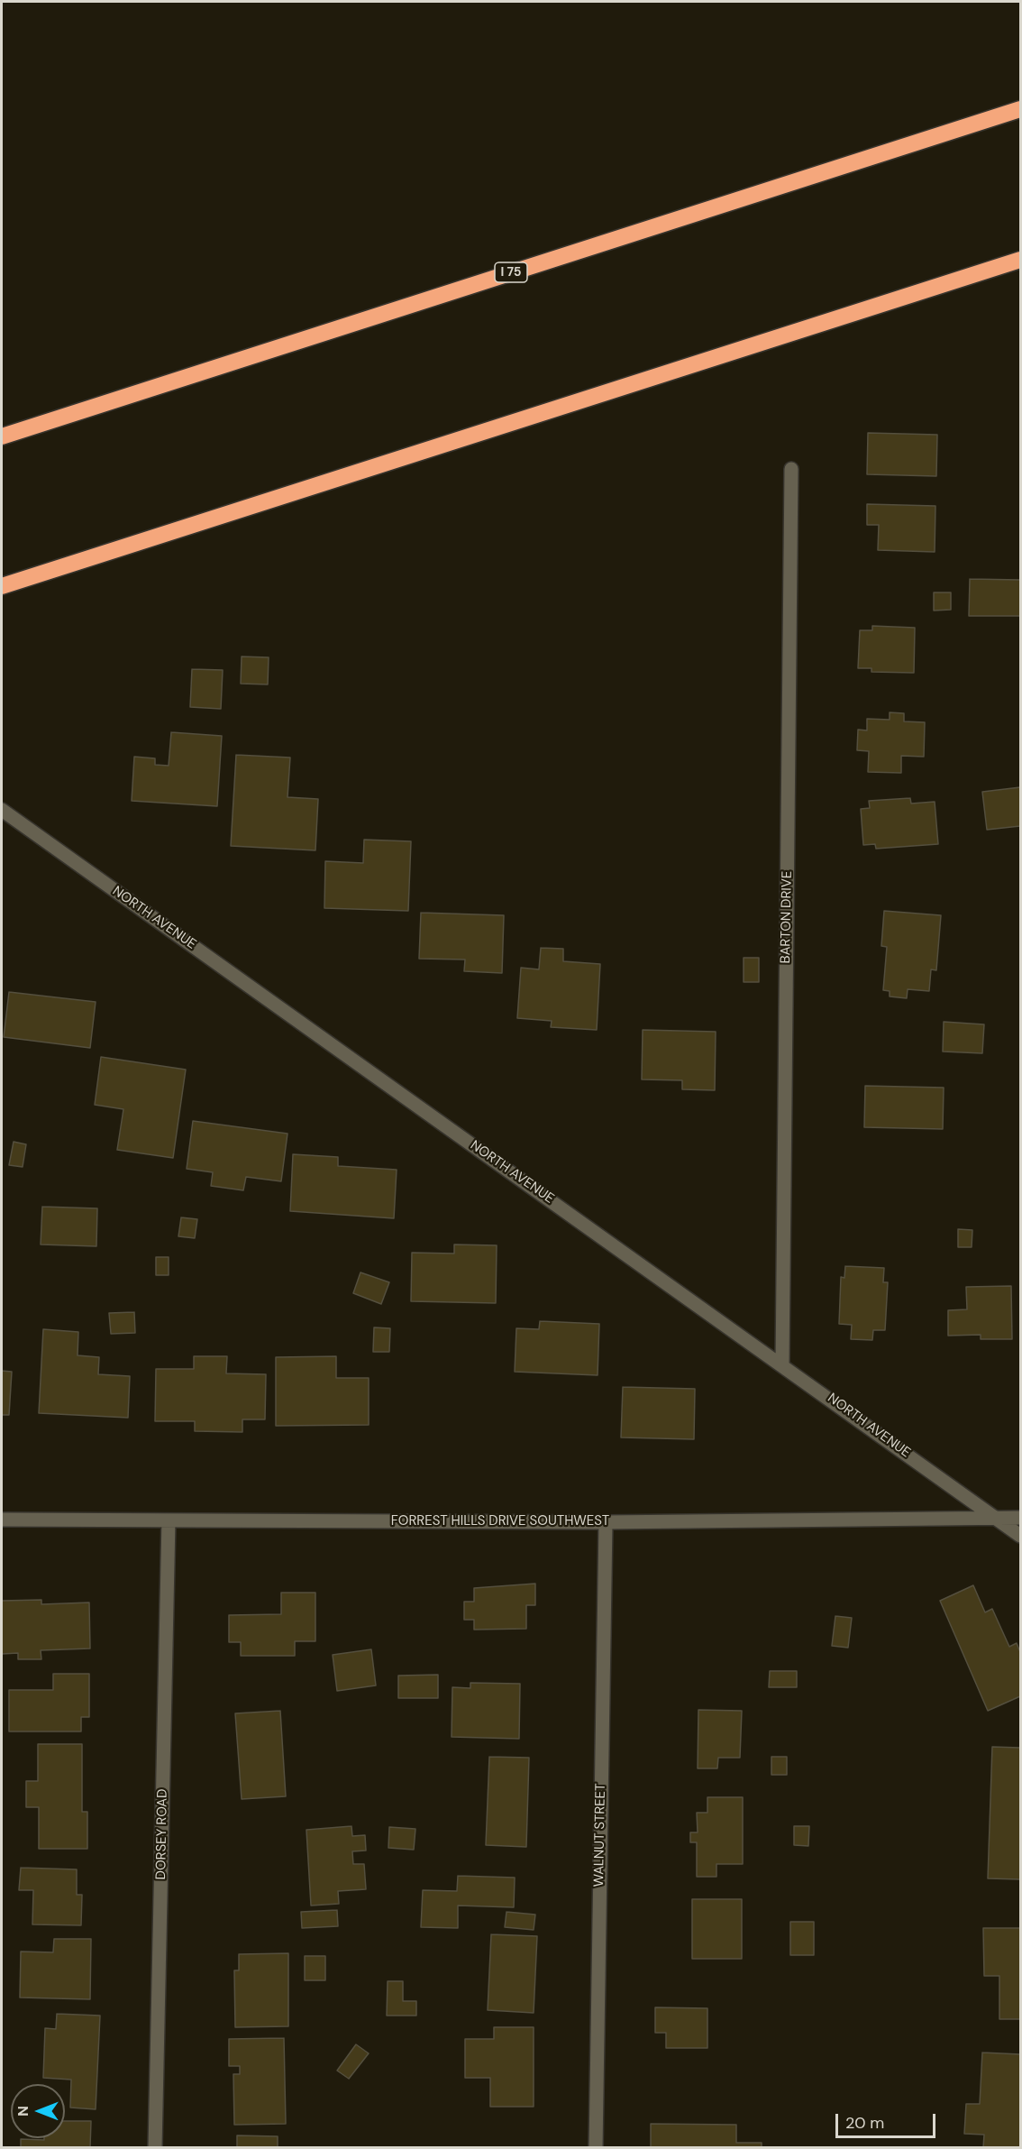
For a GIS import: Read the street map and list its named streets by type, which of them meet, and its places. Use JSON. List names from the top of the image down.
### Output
{
  "streets": {
    "highway": ["I 75"],
    "street": [
      "BARTON DRIVE",
      "NORTH AVENUE",
      "FORREST HILLS DRIVE SOUTHWEST",
      "DORSEY ROAD",
      "WALNUT STREET"
    ]
  },
  "crossings": [
    ["BARTON DRIVE", "NORTH AVENUE"],
    ["NORTH AVENUE", "FORREST HILLS DRIVE SOUTHWEST"],
    ["FORREST HILLS DRIVE SOUTHWEST", "DORSEY ROAD"],
    ["FORREST HILLS DRIVE SOUTHWEST", "WALNUT STREET"]
  ],
  "scale_bar": "20 m",
  "north": "left"
}
